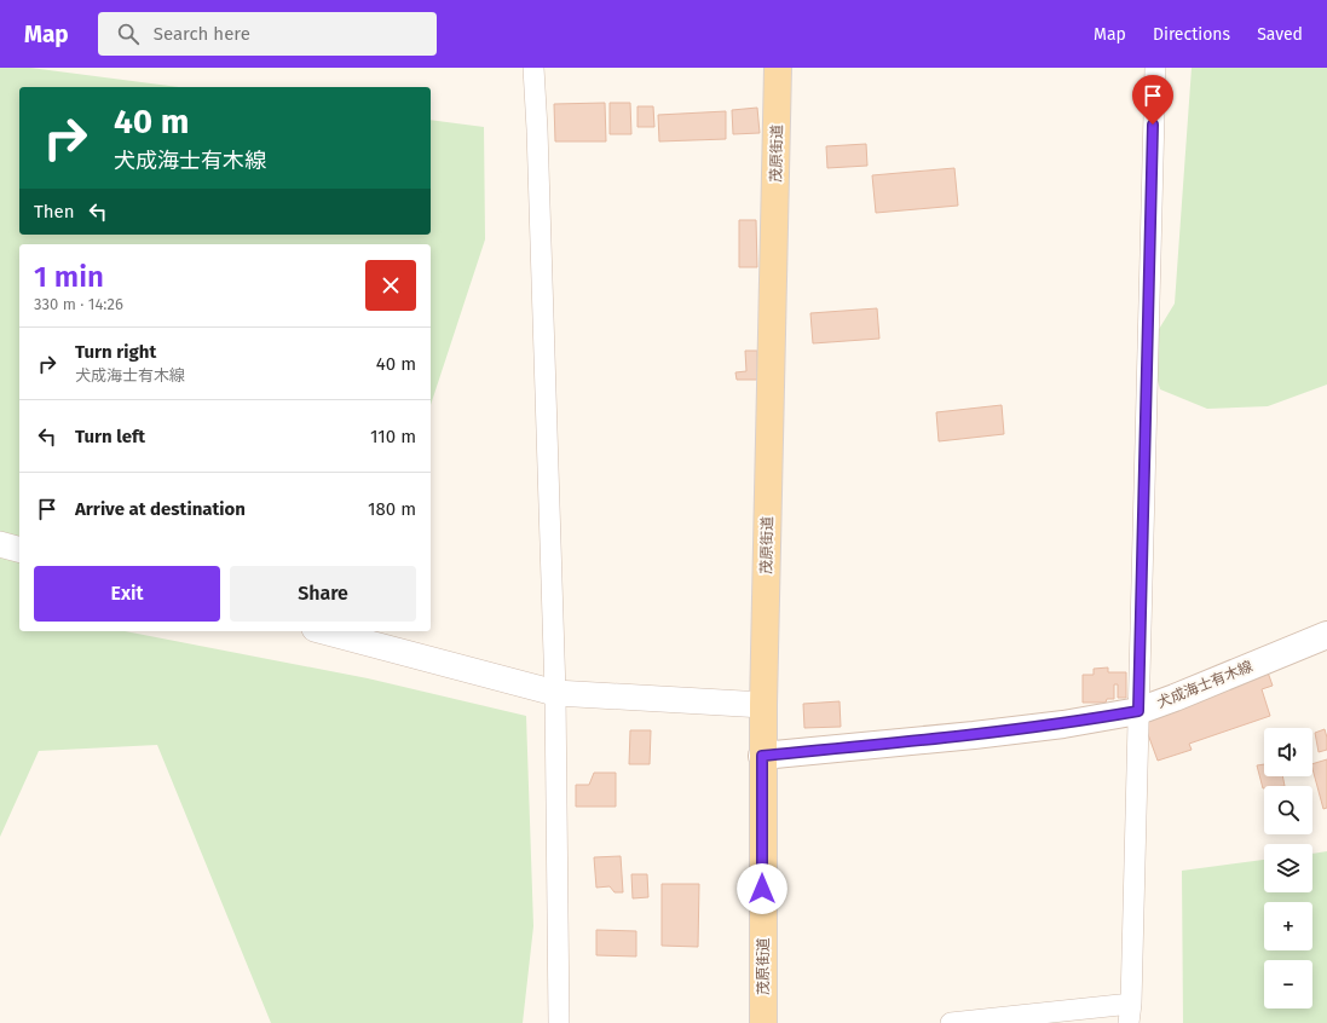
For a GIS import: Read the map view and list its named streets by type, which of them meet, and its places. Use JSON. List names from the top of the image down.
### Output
{
  "streets": {
    "main road": ["茂原街道", "犬成海士有木線"]
  },
  "crossings": [
    ["茂原街道", "犬成海士有木線"]
  ],
  "page": {
    "header": "Map",
    "search": "Search here",
    "nav": ["Map", "Directions", "Saved"],
    "turn": ["40 m", "犬成海士有木線"],
    "then": "Then",
    "heading": ["1 min", "330 m · 14:26"],
    "list": [
      {
        "name": "Turn right",
        "note": "犬成海士有木線",
        "value": "40 m"
      },
      {
        "name": "Turn left",
        "value": "110 m"
      },
      {
        "name": "Arrive at destination",
        "value": "180 m"
      }
    ],
    "buttons": ["Exit", "Share"],
    "map_buttons": ["+", "−"]
  }
}
